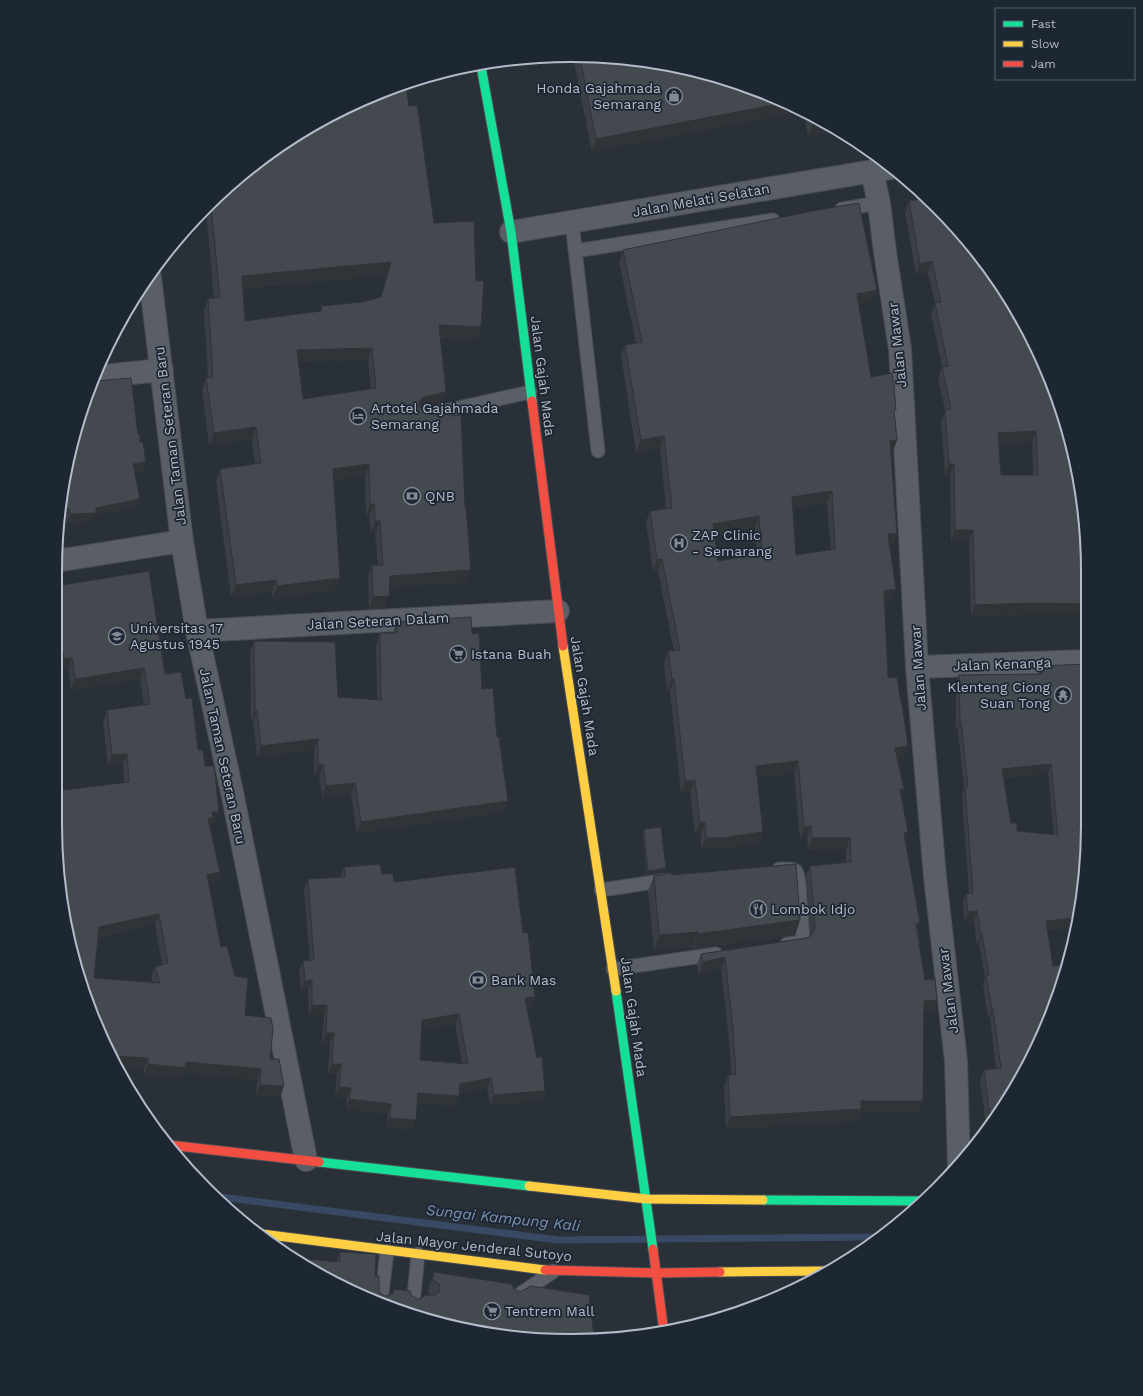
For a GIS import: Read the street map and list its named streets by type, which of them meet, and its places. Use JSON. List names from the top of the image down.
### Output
{
  "streets": {
    "main road": ["Jalan Gajah Mada", "Jalan Mayor Jenderal Sutoyo"],
    "street": [
      "Jalan Melati Selatan",
      "Jalan Mawar",
      "Jalan Taman Seteran Baru",
      "Jalan Seteran Dalam",
      "Jalan Kenanga"
    ]
  },
  "crossings": [
    ["Jalan Melati Selatan", "Jalan Mawar"],
    ["Jalan Melati Selatan", "Jalan Gajah Mada"],
    ["Jalan Mawar", "Jalan Kenanga"],
    ["Jalan Gajah Mada", "Jalan Seteran Dalam"],
    ["Jalan Gajah Mada", "Jalan Mayor Jenderal Sutoyo"],
    ["Jalan Taman Seteran Baru", "Jalan Seteran Dalam"]
  ],
  "water": ["Sungai Kampung Kali"],
  "places": {
    "shop": ["Honda Gajahmada Semarang"],
    "hotel": ["Artotel Gajahmada Semarang"],
    "bank": ["QNB", "Bank Mas"],
    "hospital": ["ZAP Clinic - Semarang"],
    "school or university": ["Universitas 17 Agustus 1945"],
    "supermarket": ["Istana Buah", "Tentrem Mall"],
    "temple": ["Klenteng Ciong Suan Tong"],
    "restaurant": ["Lombok Idjo"]
  },
  "legend": ["Fast", "Slow", "Jam"]
}
